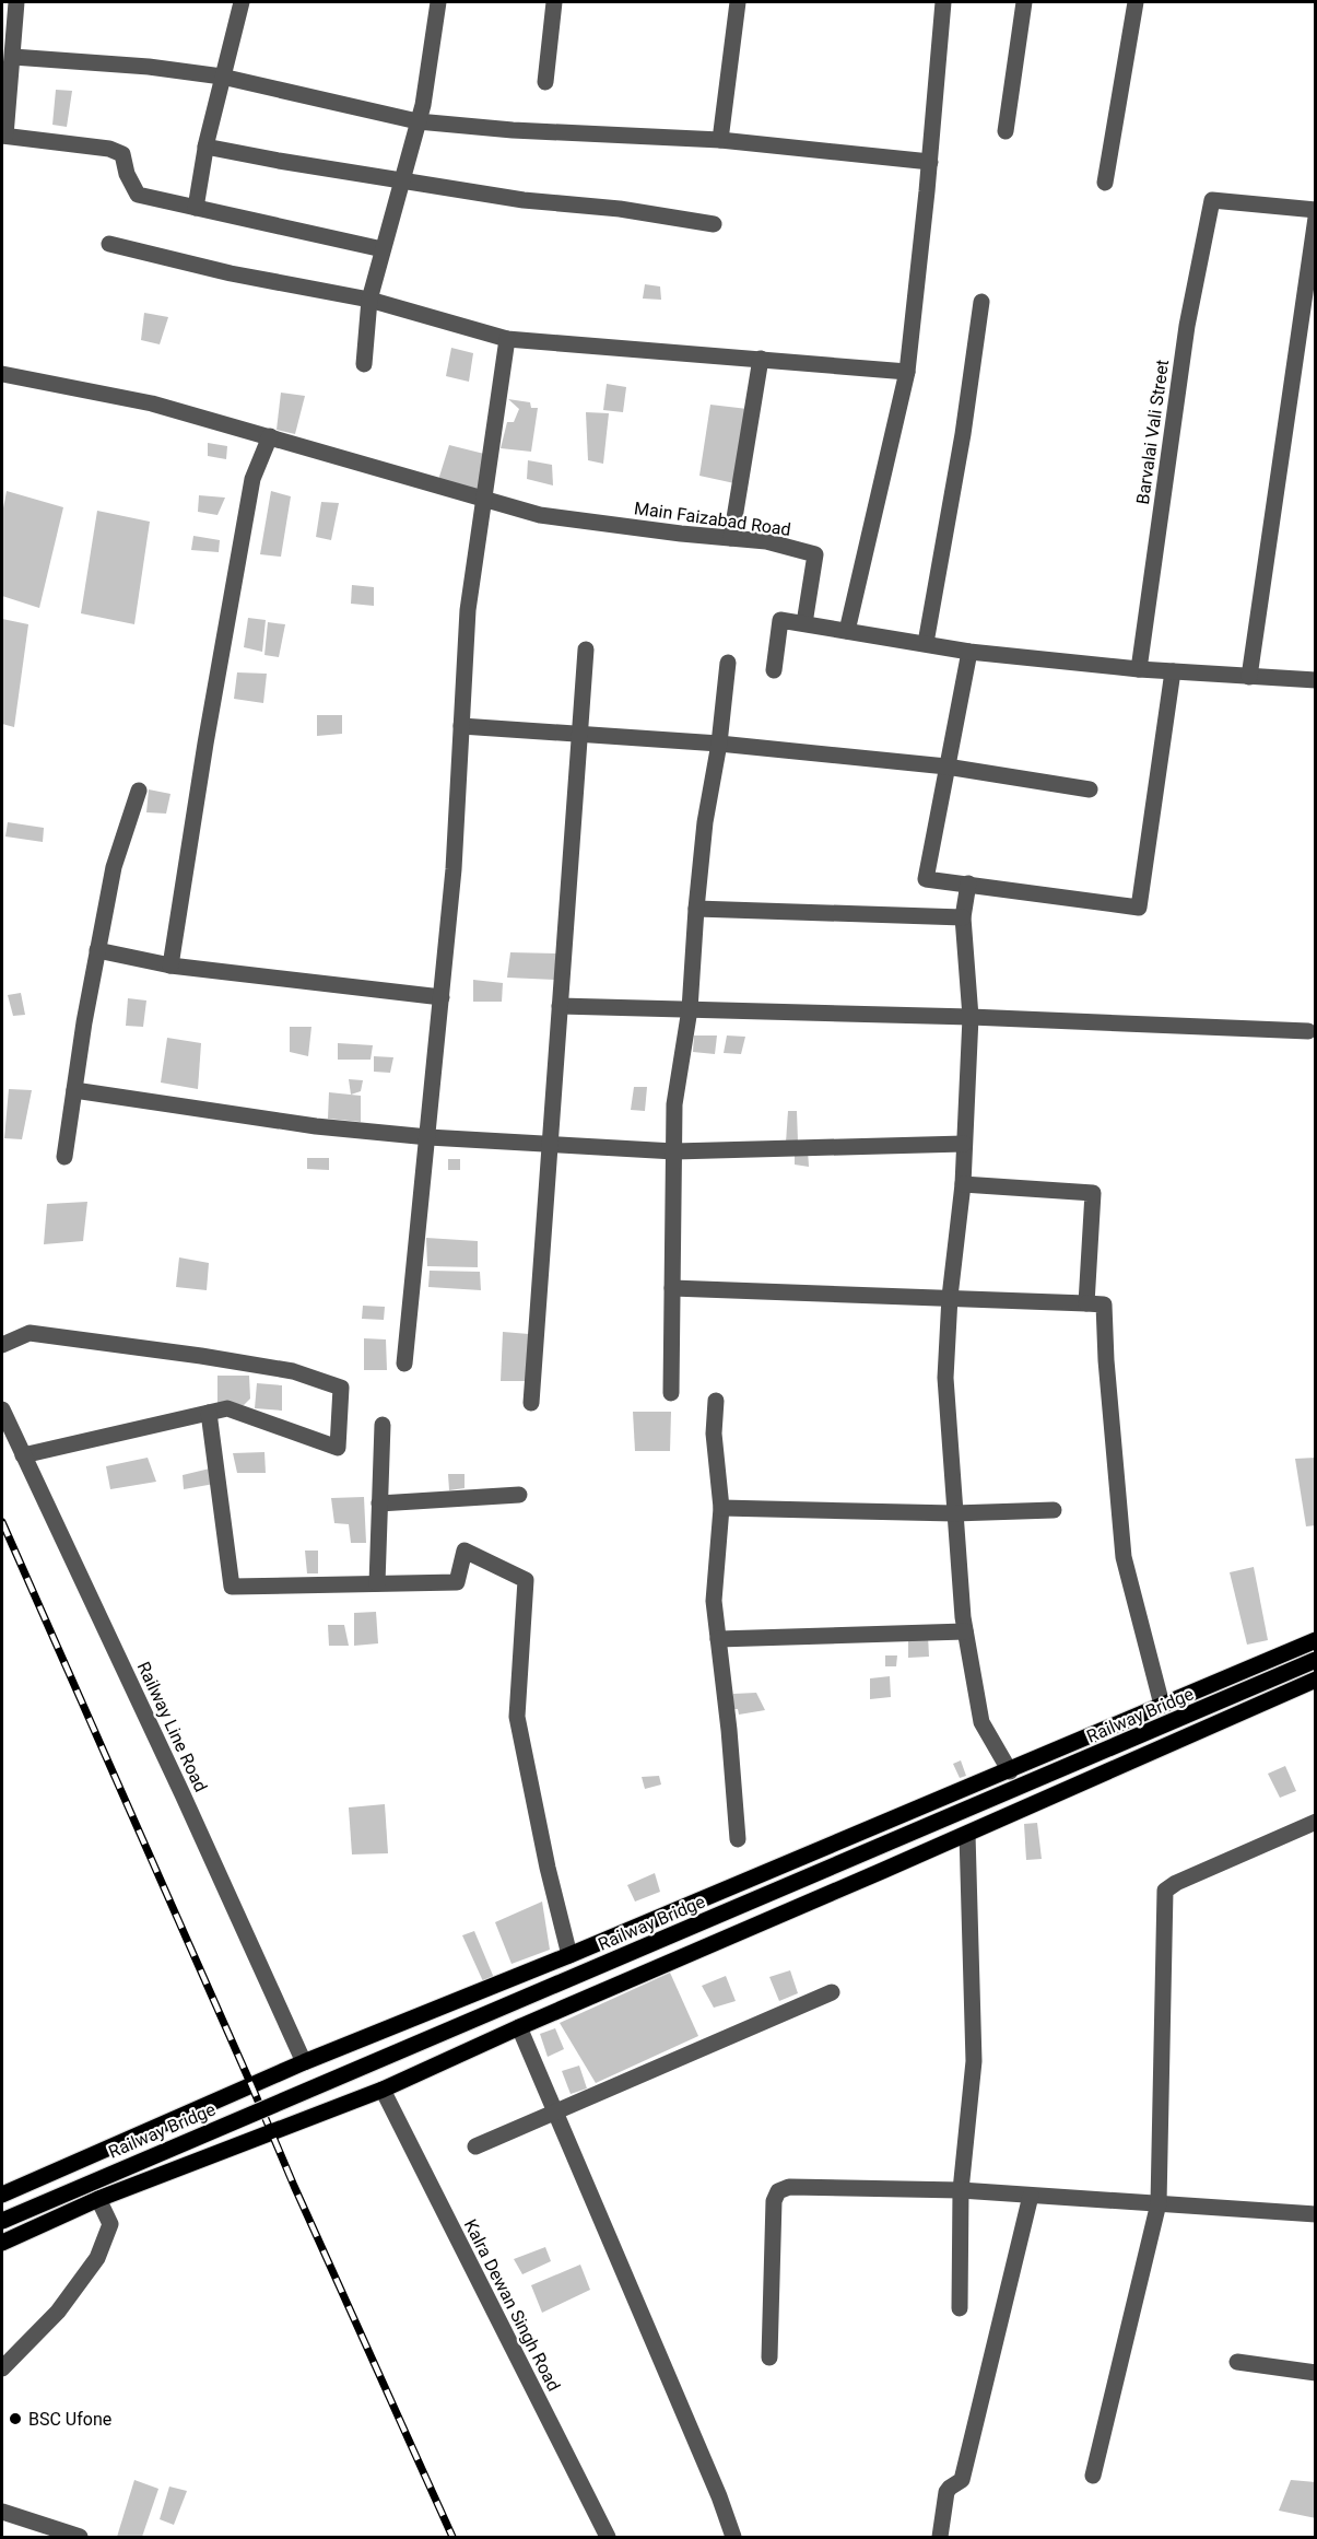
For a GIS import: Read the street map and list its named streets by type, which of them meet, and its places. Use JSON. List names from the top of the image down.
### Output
{
  "streets": {
    "main road": ["Railway Bridge"],
    "street": [
      "Barvalai Vali Street",
      "Main Faizabad Road",
      "Railway Line Road",
      "Kalra Dewan Singh Road"
    ]
  },
  "places": ["BSC Ufone"]
}
